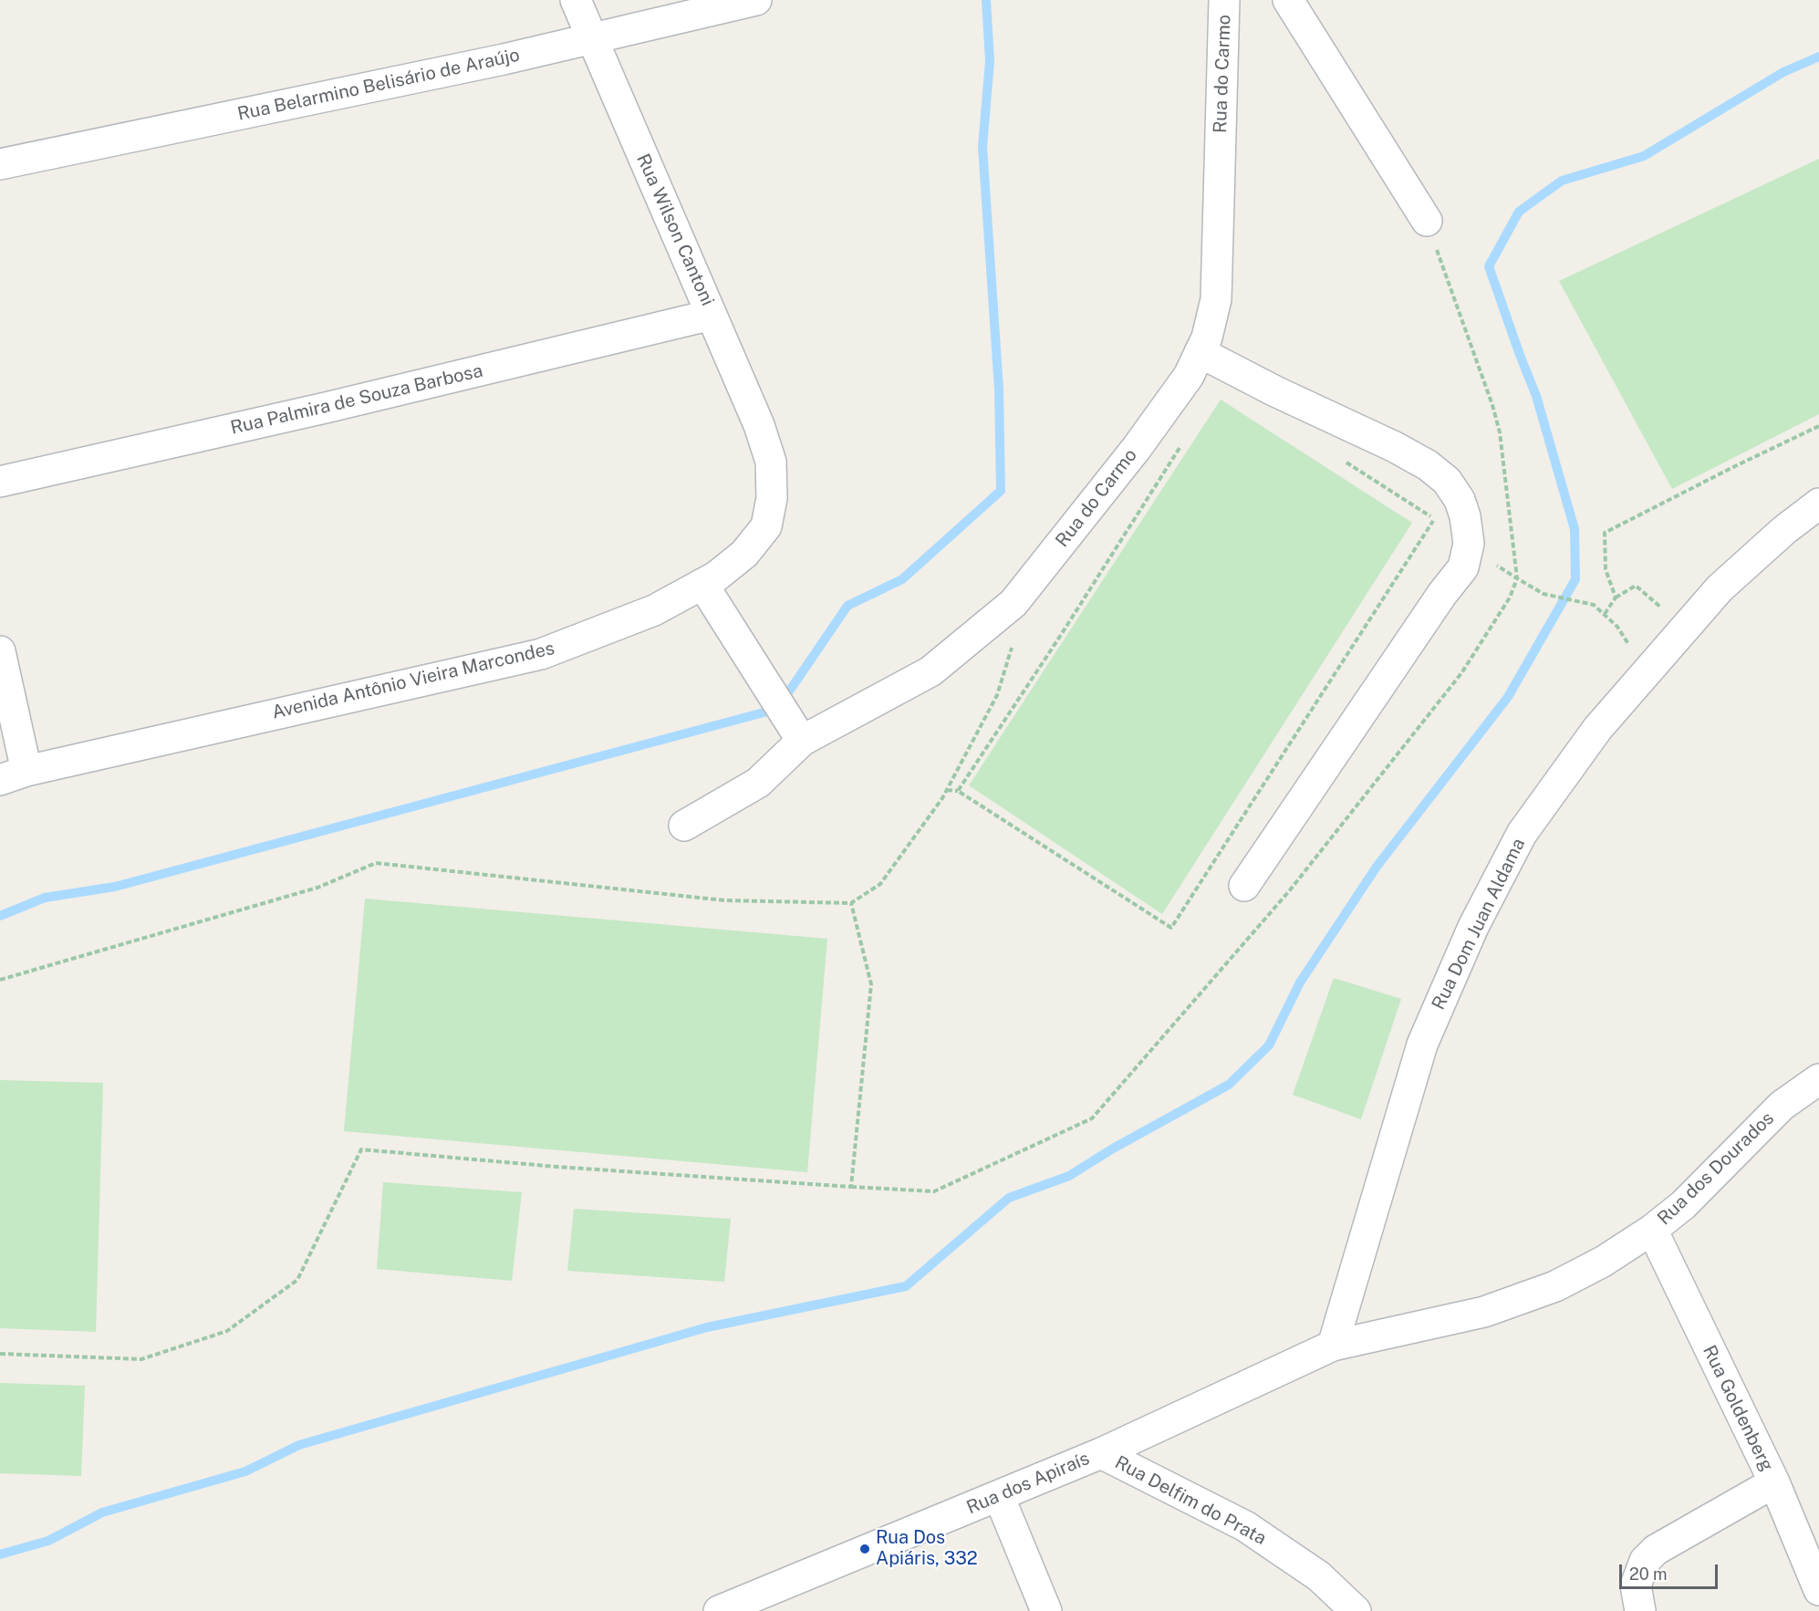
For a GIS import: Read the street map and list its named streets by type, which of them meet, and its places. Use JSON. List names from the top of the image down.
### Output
{
  "streets": {
    "street": [
      "Rua do Carmo",
      "Rua Belarmino Belisário de Araújo",
      "Rua Wilson Cantoni",
      "Rua Palmira de Souza Barbosa",
      "Avenida Antônio Vieira Marcondes",
      "Rua Dom Juan Aldama",
      "Rua dos Dourados",
      "Rua Goldenberg",
      "Rua dos Apiraís",
      "Rua Delfim do Prata"
    ]
  },
  "crossings": [
    ["Rua Belarmino Belisário de Araújo", "Rua Wilson Cantoni"],
    ["Rua Wilson Cantoni", "Rua Palmira de Souza Barbosa"],
    ["Rua Wilson Cantoni", "Avenida Antônio Vieira Marcondes"],
    ["Rua Dom Juan Aldama", "Rua dos Dourados"],
    ["Rua Dom Juan Aldama", "Rua dos Apiraís"],
    ["Rua dos Dourados", "Rua Goldenberg"],
    ["Rua dos Dourados", "Rua dos Apiraís"],
    ["Rua dos Apiraís", "Rua Delfim do Prata"]
  ],
  "places": ["Rua Dos Apiáris, 332"],
  "scale_bar": "20 m"
}
